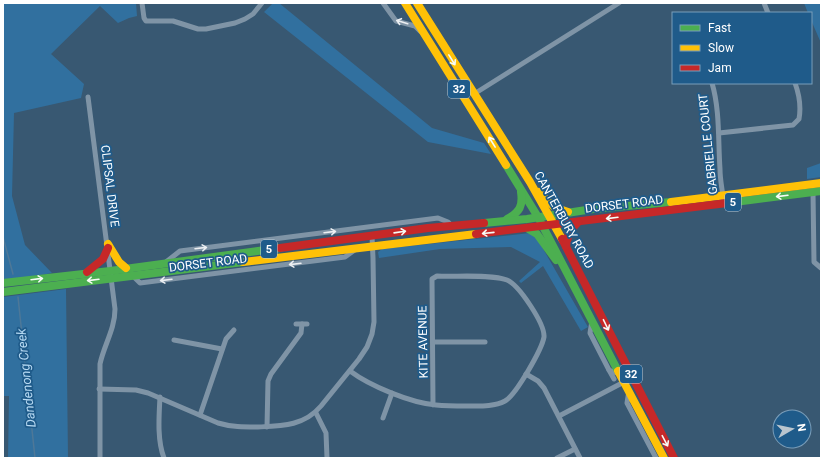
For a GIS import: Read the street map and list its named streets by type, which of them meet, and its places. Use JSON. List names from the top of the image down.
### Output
{
  "streets": {
    "main road": [
      "32",
      "5",
      "DORSET ROAD",
      "CANTERBURY ROAD"
    ],
    "street": ["GABRIELLE COURT", "CLIPSAL DRIVE", "KITE AVENUE"]
  },
  "crossings": [
    ["GABRIELLE COURT", "DORSET ROAD"],
    ["CLIPSAL DRIVE", "DORSET ROAD"],
    ["DORSET ROAD", "CANTERBURY ROAD"]
  ],
  "water": ["Dandenong Creek"],
  "legend": ["Fast", "Slow", "Jam"],
  "north": "right"
}
